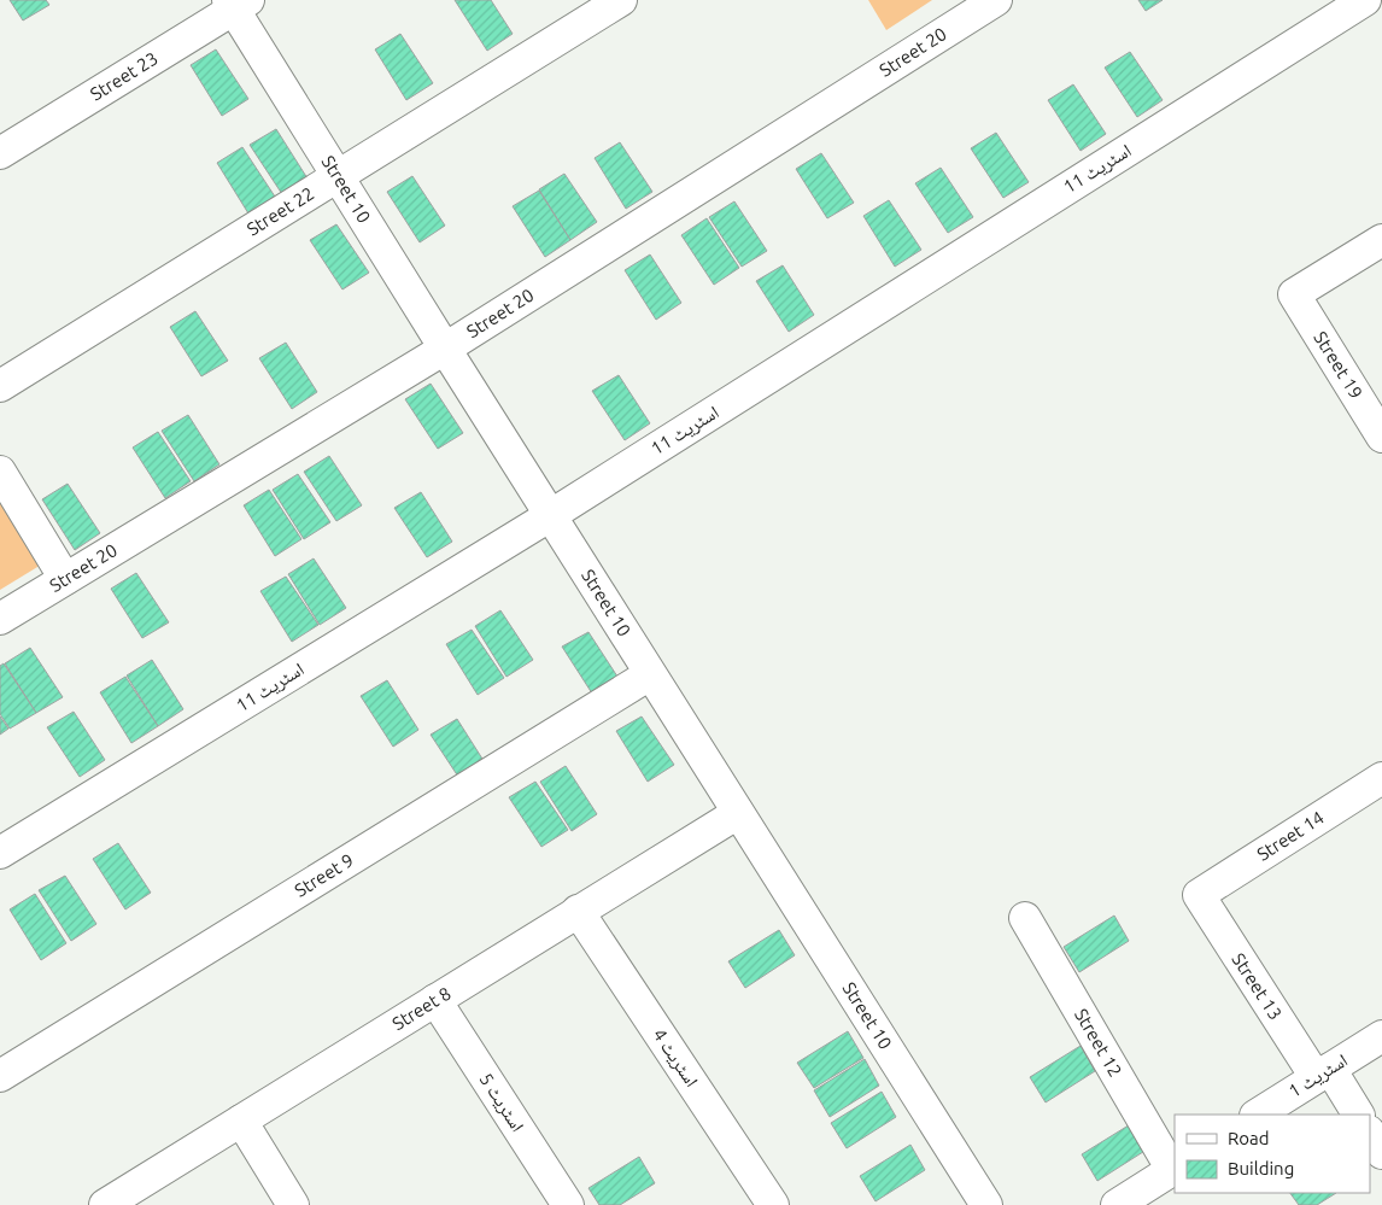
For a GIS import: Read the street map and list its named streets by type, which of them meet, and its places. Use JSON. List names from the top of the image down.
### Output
{
  "streets": {
    "street": [
      "Street 20",
      "Street 23",
      "اسٹریٹ 11",
      "Street 10",
      "Street 22",
      "Street 19",
      "Street 14",
      "Street 9",
      "Street 13",
      "Street 8",
      "Street 12",
      "اسٹریٹ 4",
      "اسٹریٹ 1",
      "اسٹریٹ 5"
    ]
  },
  "crossings": [
    ["Street 20", "Street 10"],
    ["Street 23", "Street 10"],
    ["اسٹریٹ 11", "Street 10"],
    ["Street 10", "Street 22"],
    ["Street 10", "Street 9"],
    ["Street 10", "Street 8"],
    ["Street 14", "Street 13"],
    ["Street 13", "اسٹریٹ 1"],
    ["Street 8", "اسٹریٹ 4"],
    ["Street 8", "اسٹریٹ 5"]
  ],
  "legend": ["Road", "Building"]
}
